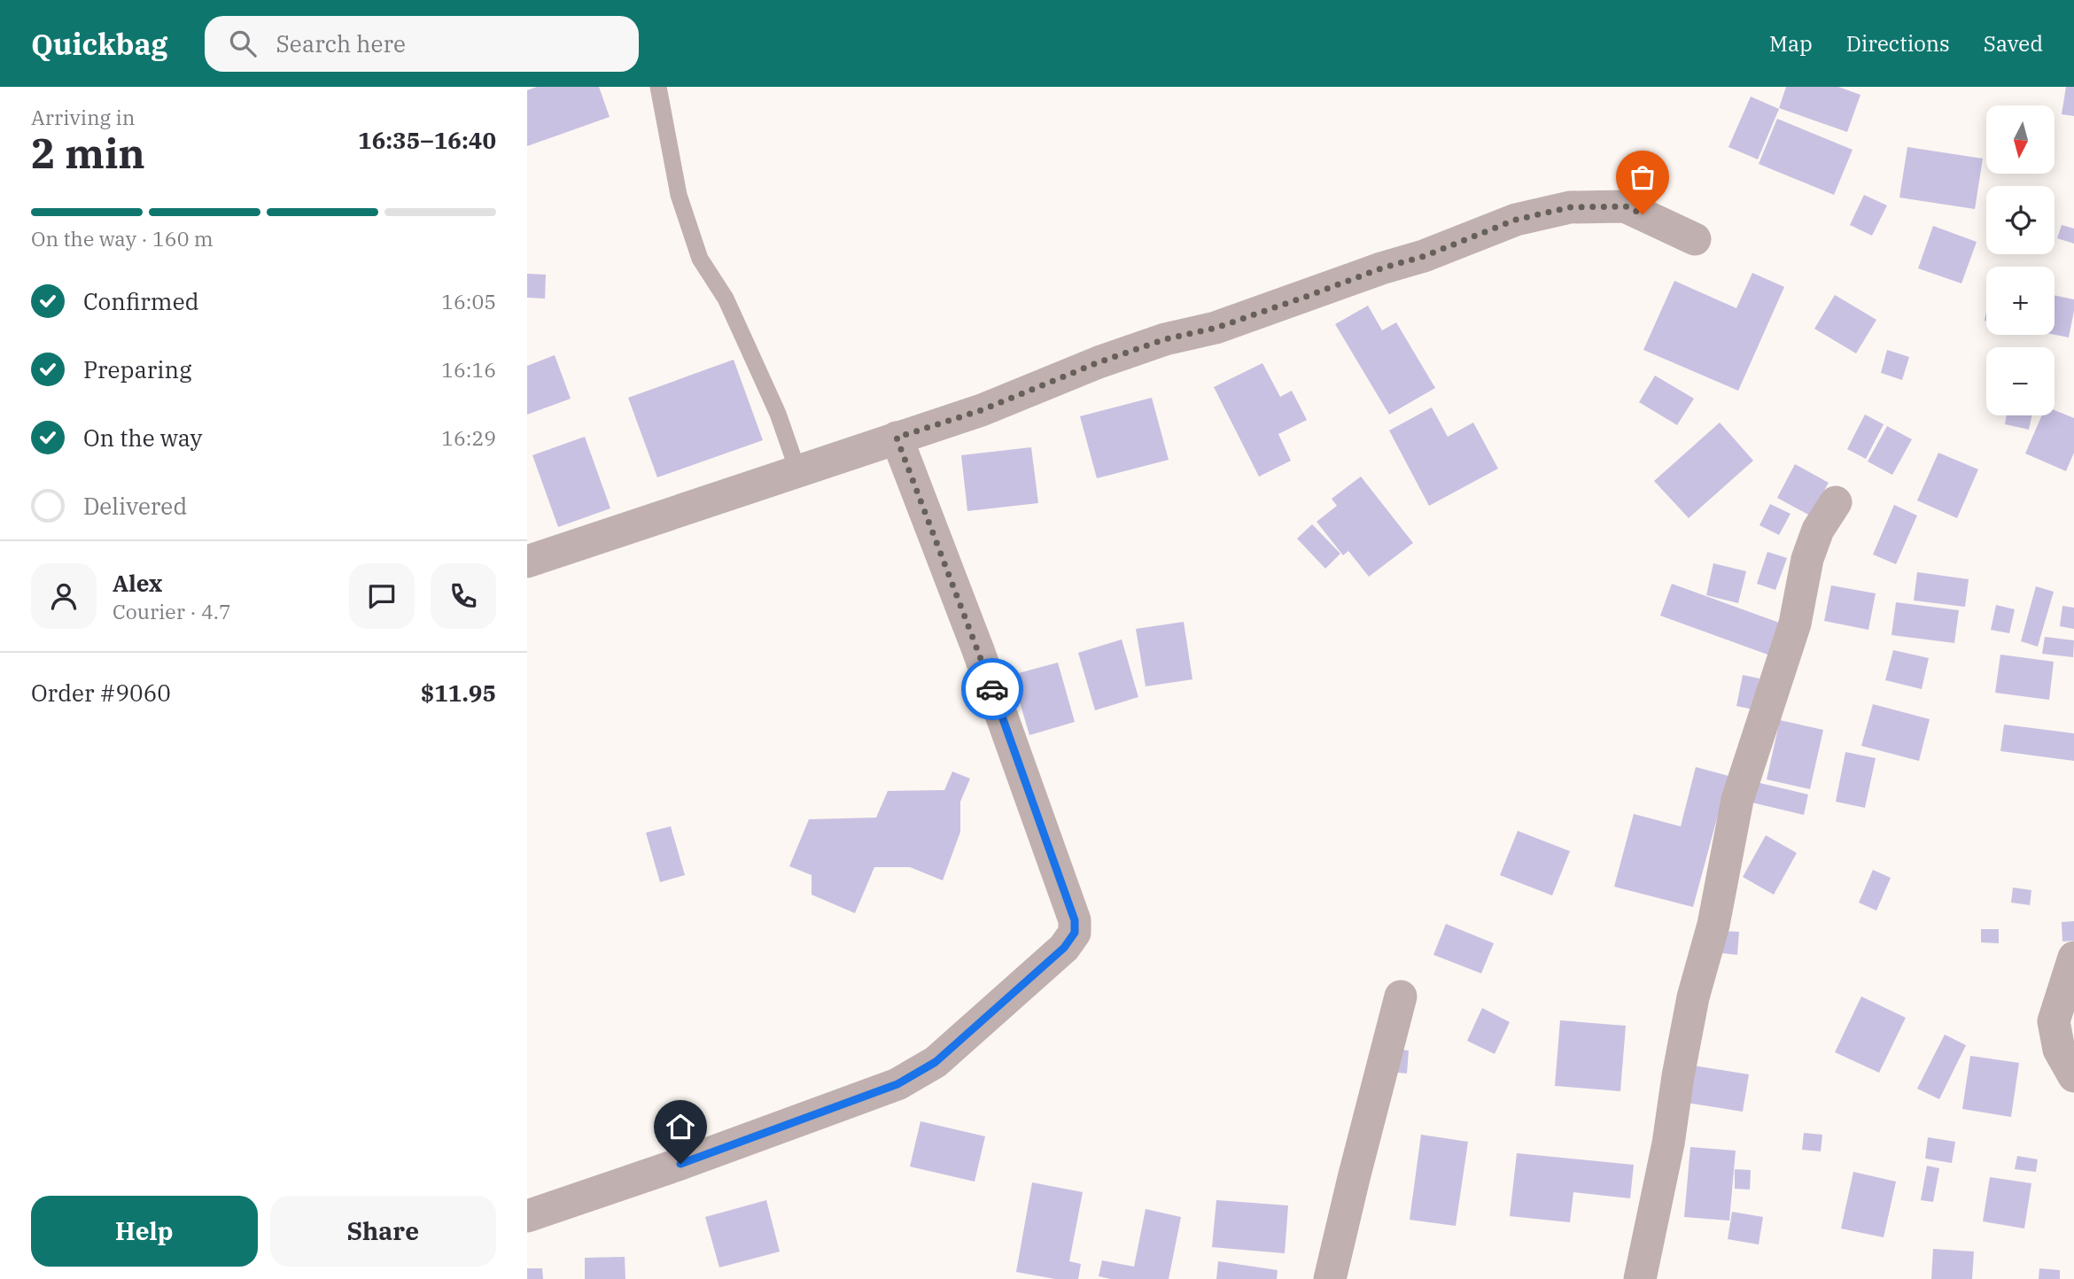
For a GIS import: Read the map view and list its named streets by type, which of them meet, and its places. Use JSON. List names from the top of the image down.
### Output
{
  "north": "bottom",
  "page": {
    "header": "Quickbag",
    "search": "Search here",
    "nav": ["Map", "Directions", "Saved"],
    "heading": ["2 min", "Arriving in", "16:35–16:40"],
    "panel": [
      "Alex",
      "Courier · 4.7",
      "Order #9060",
      "$11.95"
    ],
    "map_buttons": ["+", "−"],
    "bar": "On the way · 160 m",
    "list": [
      ["Confirmed", "16:05"],
      ["Preparing", "16:16"],
      ["On the way", "16:29"],
      "Delivered"
    ],
    "buttons": ["Help", "Share"]
  }
}
